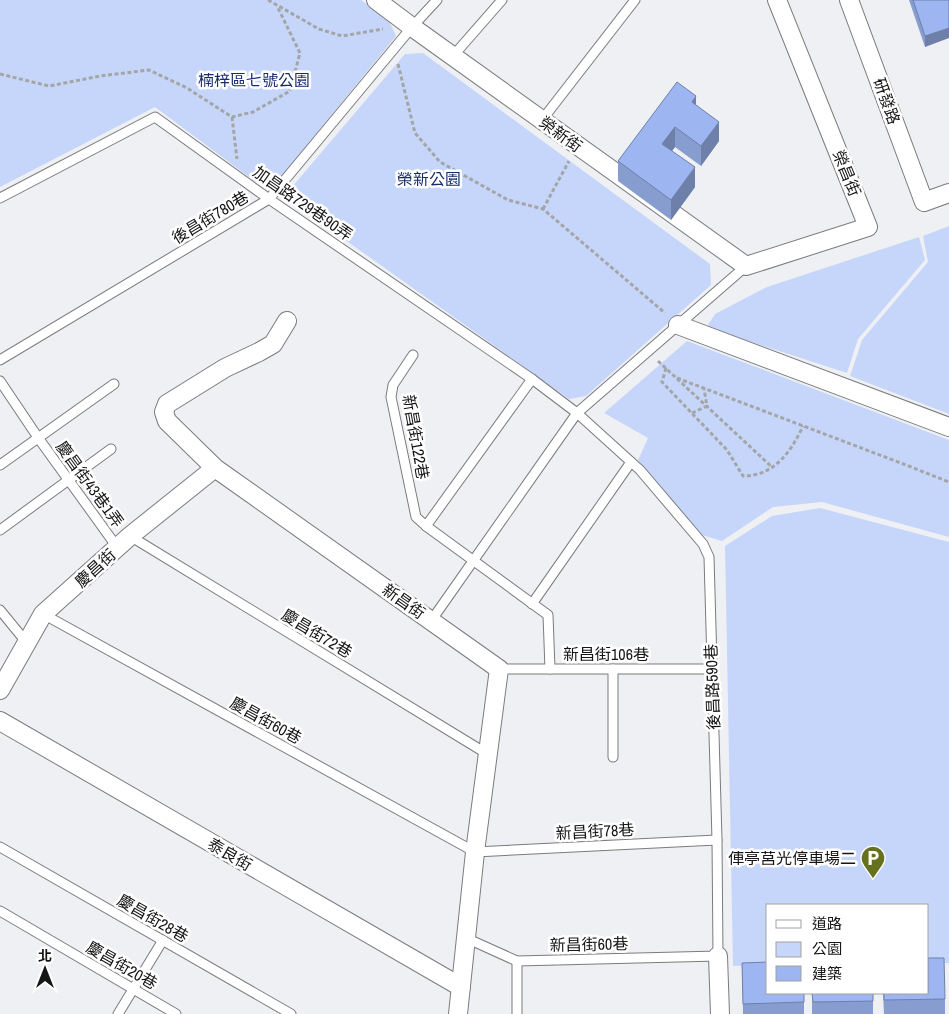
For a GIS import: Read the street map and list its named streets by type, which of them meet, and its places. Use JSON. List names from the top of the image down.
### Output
{
  "streets": {
    "street": [
      "研發路",
      "榮新街",
      "榮昌街",
      "慶昌街",
      "新昌街",
      "後昌路590巷",
      "泰良街"
    ],
    "lane": [
      "加昌路729巷90弄",
      "後昌街780巷",
      "新昌街122巷",
      "慶昌街43巷1弄",
      "慶昌街72巷",
      "新昌街106巷",
      "慶昌街60巷",
      "新昌街78巷",
      "慶昌街28巷",
      "新昌街60巷",
      "慶昌街20巷"
    ]
  },
  "crossings": [
    ["榮新街", "榮昌街"],
    ["榮新街", "後昌街780巷"],
    ["加昌路729巷90弄", "後昌街780巷"],
    ["加昌路729巷90弄", "新昌街122巷"],
    ["加昌路729巷90弄", "後昌路590巷"],
    ["新昌街122巷", "新昌街106巷"],
    ["慶昌街43巷1弄", "慶昌街"],
    ["慶昌街43巷1弄", "慶昌街72巷"],
    ["慶昌街", "新昌街"],
    ["慶昌街", "慶昌街72巷"],
    ["慶昌街", "慶昌街60巷"],
    ["新昌街", "新昌街106巷"],
    ["新昌街106巷", "後昌路590巷"],
    ["後昌路590巷", "新昌街78巷"],
    ["後昌路590巷", "新昌街60巷"],
    ["慶昌街60巷", "新昌街78巷"]
  ],
  "parks": ["楠梓區七號公園", "榮新公園"],
  "places": {
    "parking": ["俥亭莒光停車場二"]
  },
  "legend": ["道路", "公園", "建築"],
  "north": "top"
}
